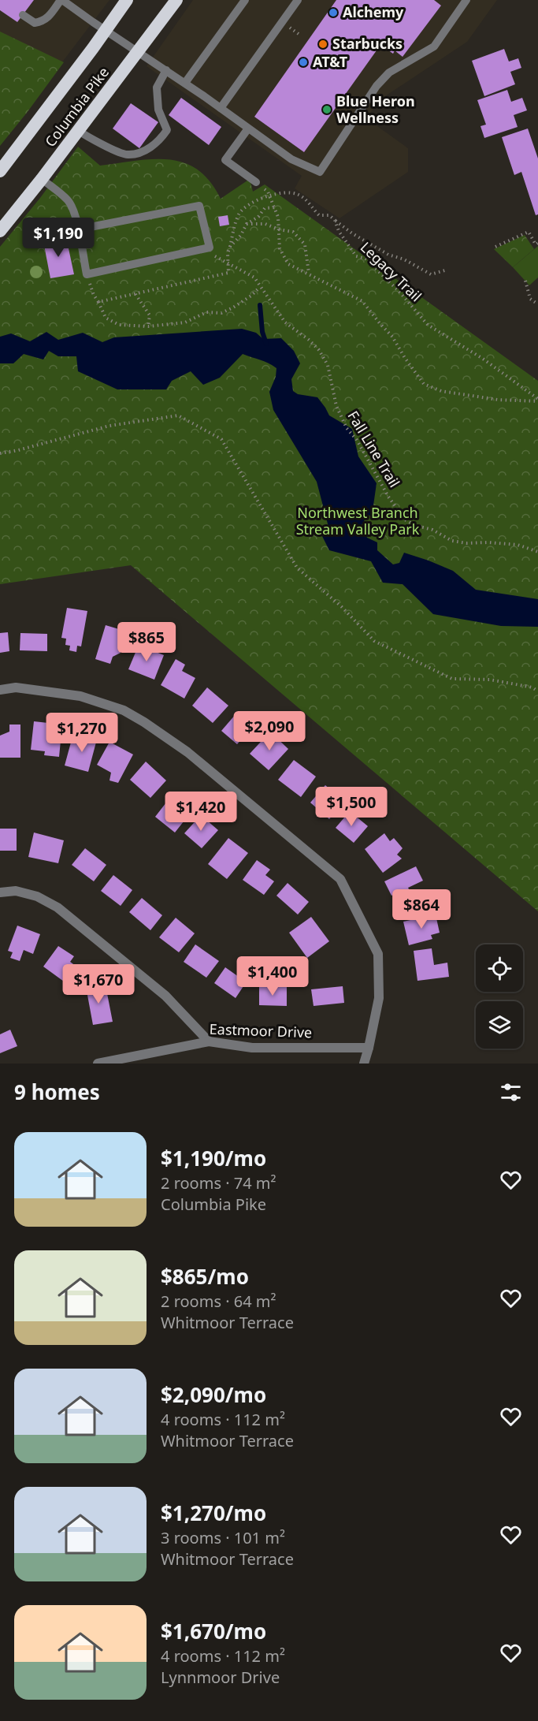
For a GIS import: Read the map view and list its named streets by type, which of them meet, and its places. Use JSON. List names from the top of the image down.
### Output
{
  "streets": {
    "highway": ["Columbia Pike"],
    "street": ["Eastmoor Drive"],
    "path": ["Legacy Trail", "Fall Line Trail"]
  },
  "parks": ["Northwest Branch Stream Valley Park"],
  "places": [
    "Alchemy",
    "Starbucks",
    "AT&T",
    "Blue Heron Wellness"
  ],
  "page": {
    "price": [
      "$1,190",
      "$865",
      "$2,090",
      "$1,270",
      "$1,500",
      "$1,420",
      "$864",
      "$1,400",
      "$1,670"
    ],
    "heading": "9 homes",
    "list": [
      {
        "name": "$1,190/mo",
        "note": "2 rooms · 74 m² · Columbia Pike"
      },
      {
        "name": "$865/mo",
        "note": "2 rooms · 64 m² · Whitmoor Terrace"
      },
      {
        "name": "$2,090/mo",
        "note": "4 rooms · 112 m² · Whitmoor Terrace"
      },
      {
        "name": "$1,270/mo",
        "note": "3 rooms · 101 m² · Whitmoor Terrace"
      },
      {
        "name": "$1,670/mo",
        "note": "4 rooms · 112 m² · Lynnmoor Drive"
      }
    ]
  }
}
